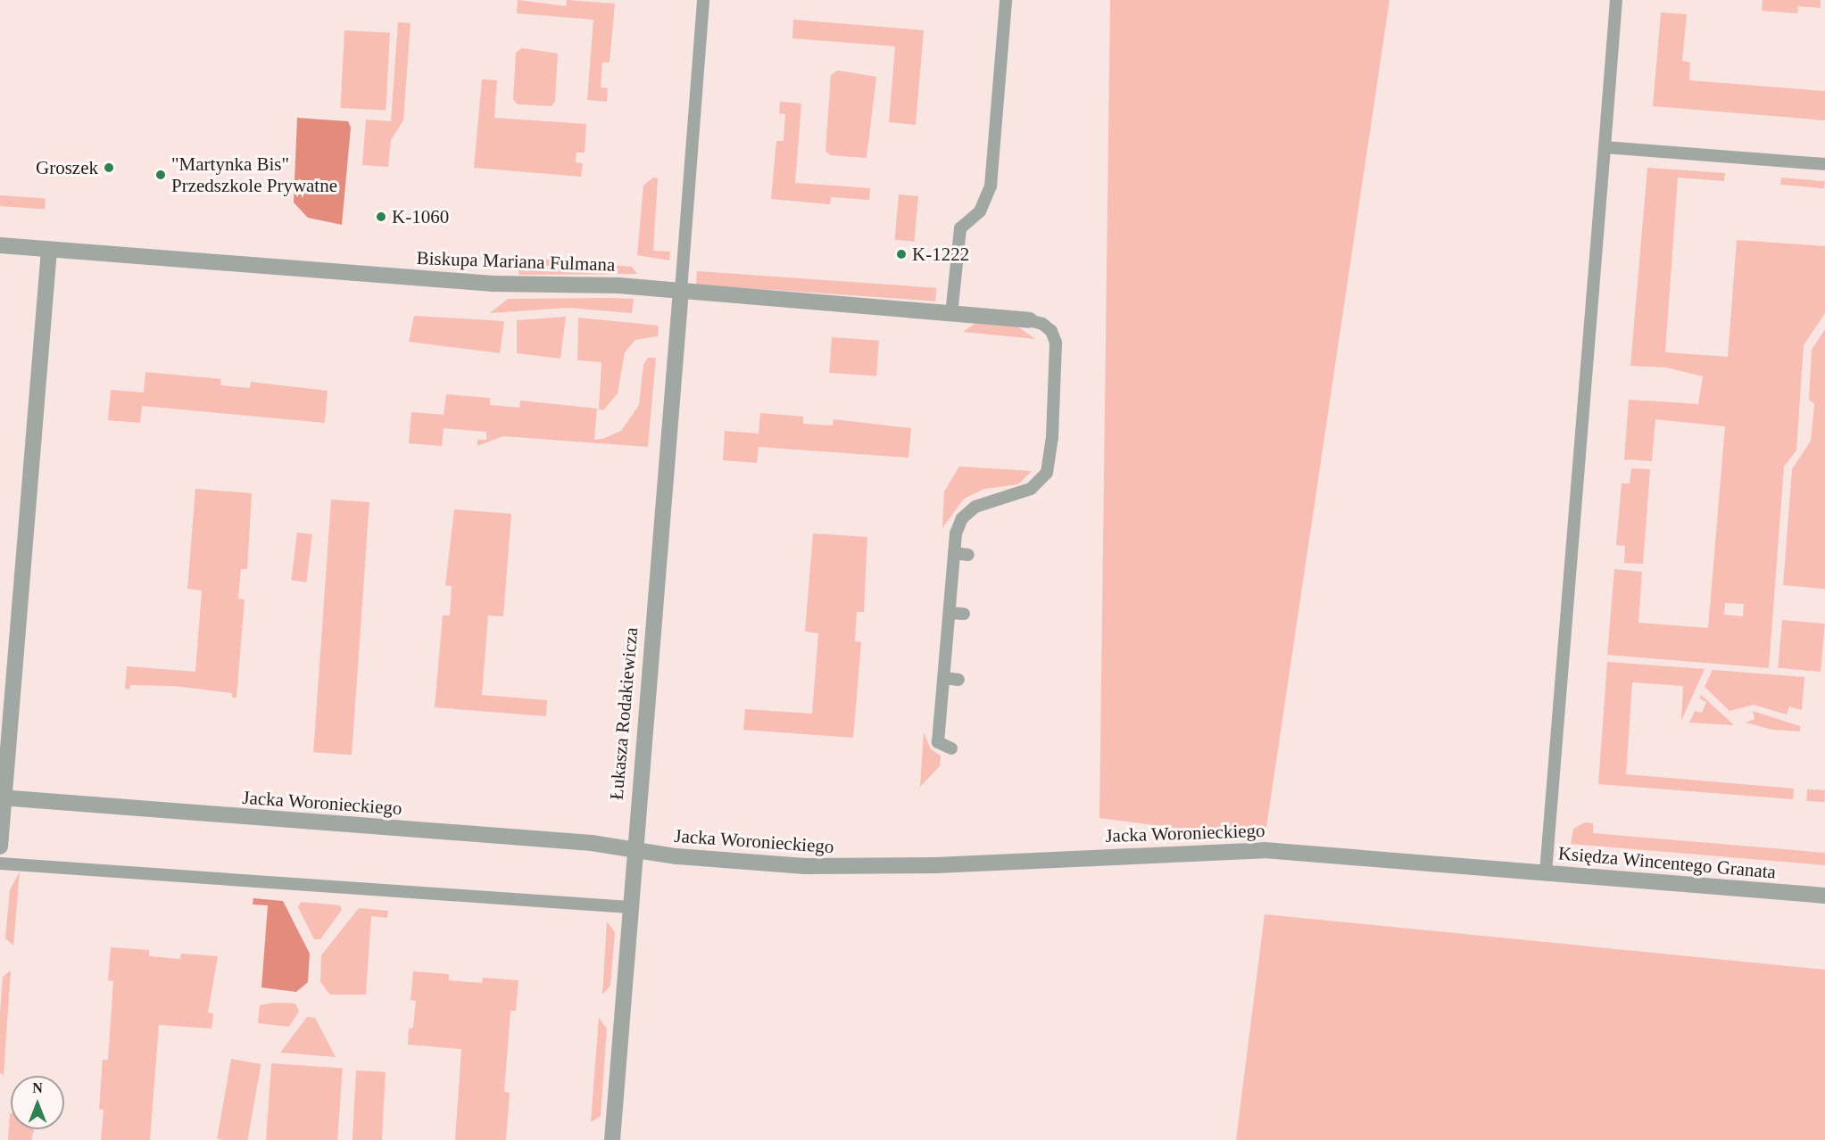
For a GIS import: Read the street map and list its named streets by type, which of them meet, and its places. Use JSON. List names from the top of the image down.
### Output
{
  "streets": {
    "street": [
      "Biskupa Mariana Fulmana",
      "Łukasza Rodakiewicza",
      "Jacka Woronieckiego",
      "Księdza Wincentego Granata"
    ]
  },
  "crossings": [
    ["Biskupa Mariana Fulmana", "Łukasza Rodakiewicza"],
    ["Łukasza Rodakiewicza", "Jacka Woronieckiego"],
    ["Jacka Woronieckiego", "Księdza Wincentego Granata"]
  ],
  "places": [
    "Groszek",
    "\"Martynka Bis\" Przedszkole Prywatne",
    "K-1060",
    "K-1222"
  ],
  "north": "top"
}
